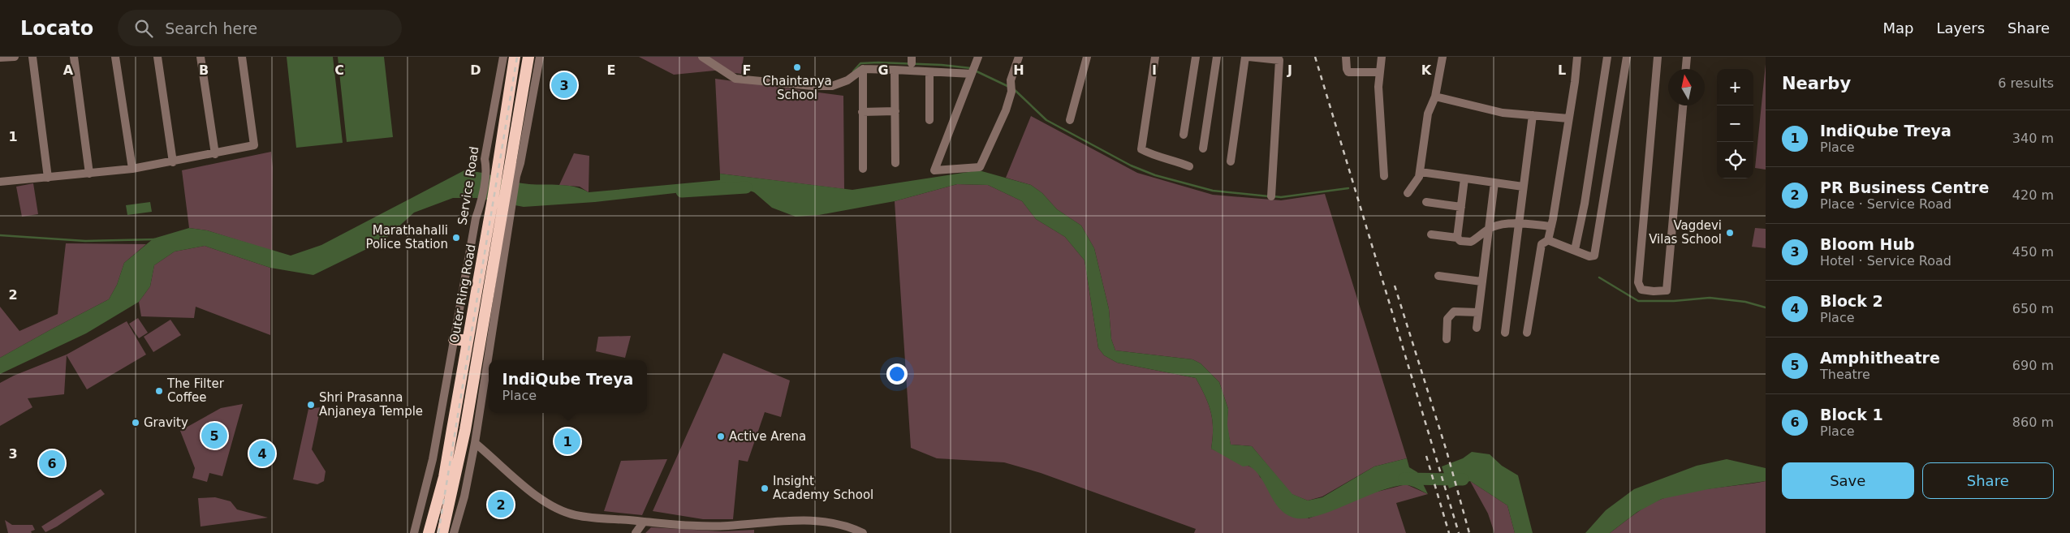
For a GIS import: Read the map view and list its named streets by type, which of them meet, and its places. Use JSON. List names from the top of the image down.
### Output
{
  "streets": {
    "highway": ["Outer Ring Road"],
    "street": ["Service Road"]
  },
  "places": [
    "Chaintanya School",
    "Vagdevi Vilas School",
    "Marathahalli Police Station",
    "The Filter Coffee",
    "Shri Prasanna Anjaneya Temple",
    "Gravity",
    "Active Arena",
    "Insight Academy School"
  ],
  "north": "top",
  "page": {
    "header": "Locato",
    "search": "Search here",
    "nav": ["Map", "Layers", "Share"],
    "heading": ["Nearby", "6 results"],
    "map_buttons": ["+", "−"],
    "pins": [
      "3",
      "5",
      "1",
      "4",
      "6",
      "2"
    ],
    "list": [
      {
        "mark": "1",
        "name": "IndiQube Treya",
        "note": "Place",
        "value": "340 m"
      },
      {
        "mark": "2",
        "name": "PR Business Centre",
        "note": "Place · Service Road",
        "value": "420 m"
      },
      {
        "mark": "3",
        "name": "Bloom Hub",
        "note": "Hotel · Service Road",
        "value": "450 m"
      },
      {
        "mark": "4",
        "name": "Block 2",
        "note": "Place",
        "value": "650 m"
      },
      {
        "mark": "5",
        "name": "Amphitheatre",
        "note": "Theatre",
        "value": "690 m"
      },
      {
        "mark": "6",
        "name": "Block 1",
        "note": "Place",
        "value": "860 m"
      }
    ],
    "popup": ["IndiQube Treya", "Place"],
    "buttons": ["Save", "Share"]
  },
  "grid": {
    "columns": [
      "A",
      "B",
      "C",
      "D",
      "E",
      "F",
      "G",
      "H",
      "I",
      "J",
      "K",
      "L"
    ],
    "rows": ["1", "2", "3"]
  }
}
